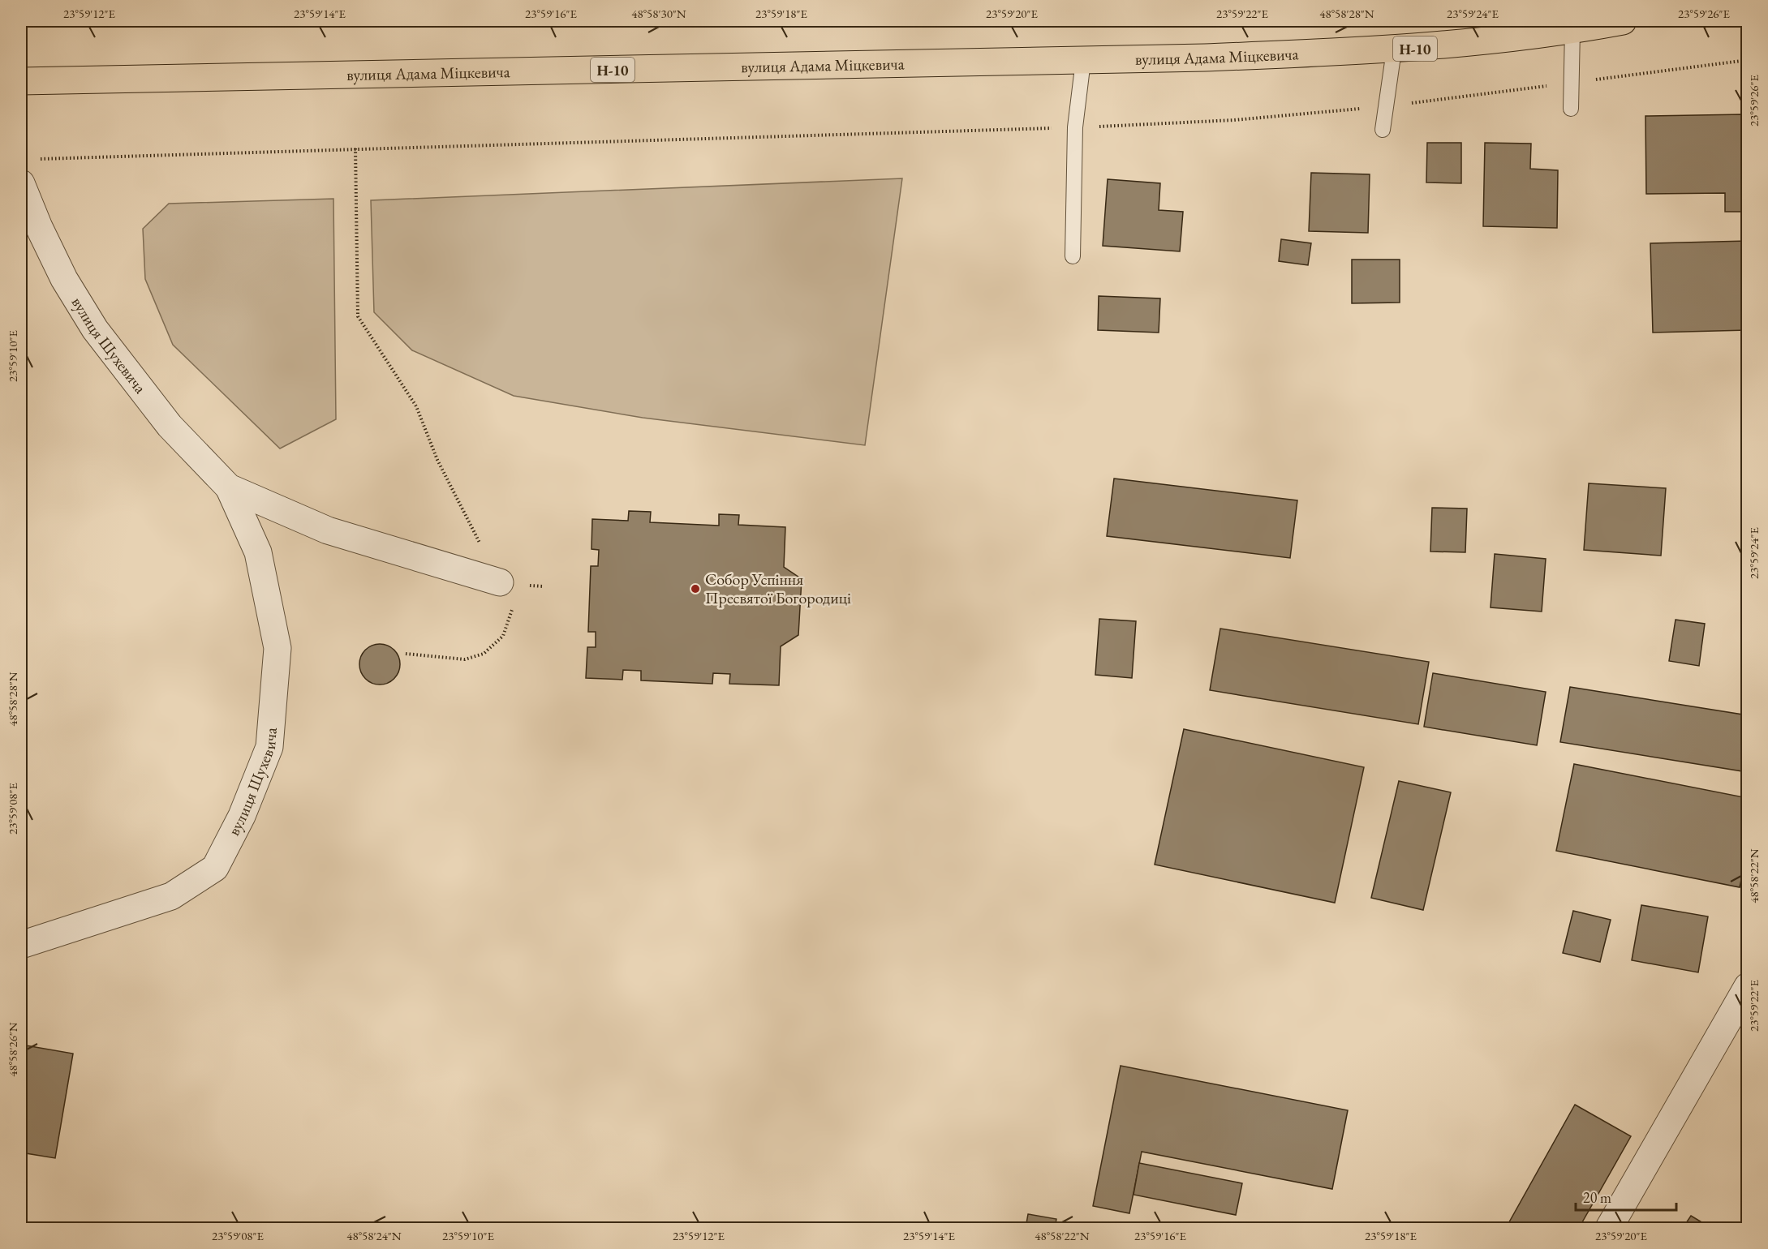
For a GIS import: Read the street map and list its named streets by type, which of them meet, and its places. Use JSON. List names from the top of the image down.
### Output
{
  "streets": {
    "main road": ["Н-10", "вулиця Адама Міцкевича"],
    "street": ["вулиця Шухевича"]
  },
  "places": ["Собор Успіння Пресвятої Богородиці"],
  "scale_bar": "20 m",
  "coordinates": [
    "23°59'12\"E",
    "23°59'14\"E",
    "23°59'16\"E",
    "48°58'30\"N",
    "23°59'18\"E",
    "23°59'20\"E",
    "23°59'22\"E",
    "48°58'28\"N",
    "23°59'24\"E",
    "23°59'26\"E",
    "23°59'10\"E",
    "23°59'08\"E",
    "48°58'22\"N",
    "48°58'26\"N",
    "48°58'24\"N"
  ]
}
